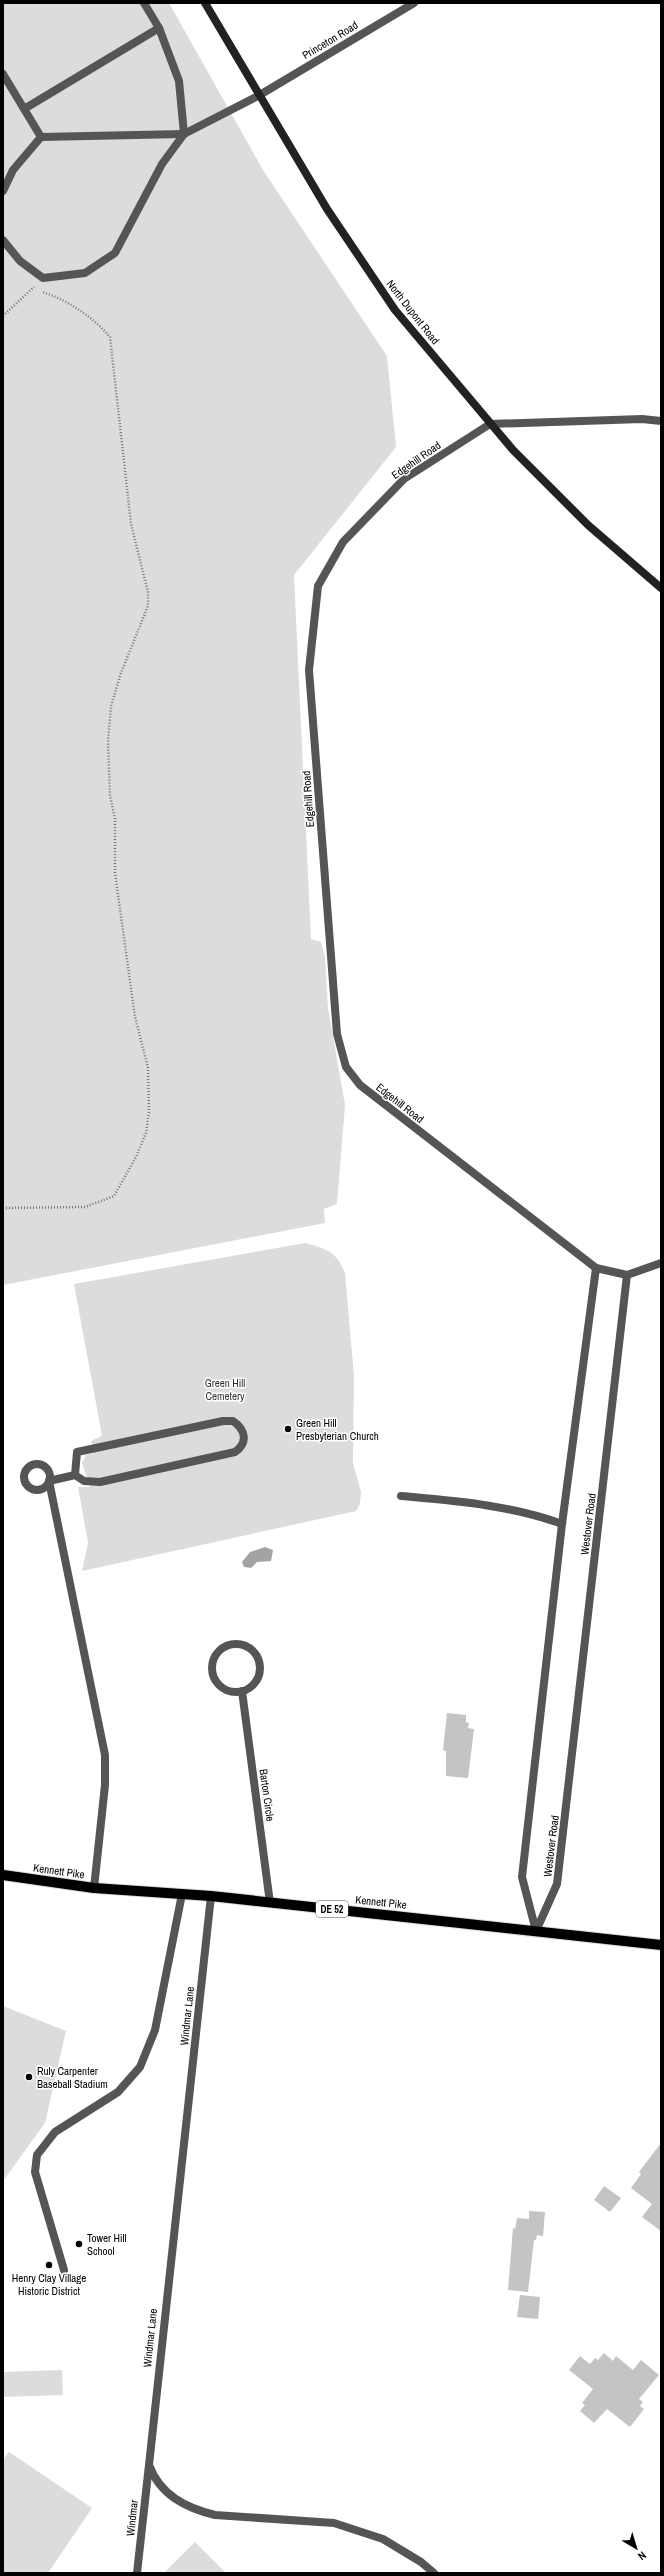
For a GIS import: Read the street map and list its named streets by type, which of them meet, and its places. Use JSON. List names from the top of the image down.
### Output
{
  "streets": {
    "main road": ["North Dupont Road", "Kennett Pike", "DE 52"],
    "street": [
      "Princeton Road",
      "Edgehill Road",
      "Westover Road",
      "Barton Circle",
      "Windmar Lane",
      "Windmar"
    ]
  },
  "crossings": [
    ["Princeton Road", "North Dupont Road"],
    ["North Dupont Road", "Edgehill Road"],
    ["Edgehill Road", "Westover Road"],
    ["Westover Road", "Kennett Pike"],
    ["Barton Circle", "Kennett Pike"],
    ["Kennett Pike", "Windmar Lane"],
    ["Windmar Lane", "Windmar"]
  ],
  "parks": ["Green Hill Cemetery"],
  "places": [
    "Green Hill Presbyterian Church",
    "Ruly Carpenter Baseball Stadium",
    "Tower Hill School",
    "Henry Clay Village Historic District"
  ],
  "north": "bottom right"
}
